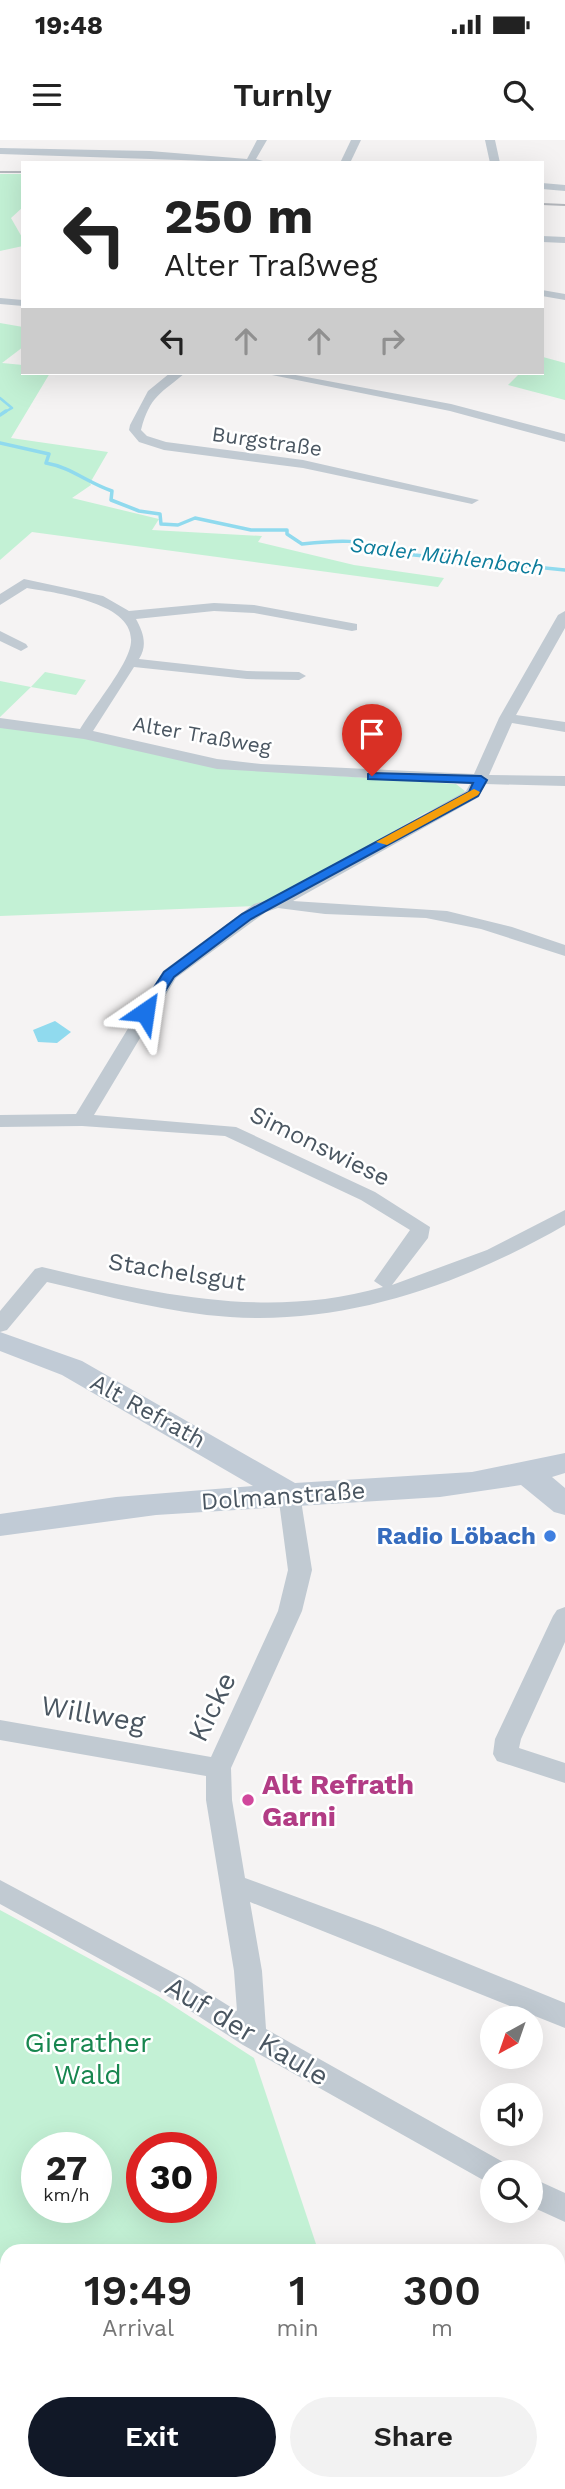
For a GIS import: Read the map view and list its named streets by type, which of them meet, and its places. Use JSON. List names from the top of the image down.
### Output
{
  "streets": {
    "main road": ["Alt Refrath", "Dolmanstraße"],
    "street": [
      "Burgstraße",
      "Alter Traßweg",
      "Simonswiese",
      "Stachelsgut",
      "Kicke",
      "Willweg",
      "Auf der Kaule"
    ]
  },
  "crossings": [
    ["Simonswiese", "Stachelsgut"],
    ["Alt Refrath", "Dolmanstraße"],
    ["Alt Refrath", "Kicke"],
    ["Dolmanstraße", "Kicke"],
    ["Kicke", "Willweg"],
    ["Kicke", "Auf der Kaule"]
  ],
  "water": ["Saaler Mühlenbach"],
  "parks": ["Gierather Wald"],
  "places": ["Radio Löbach", "Alt Refrath Garni"],
  "north": "bottom left",
  "page": {
    "status": "19:48",
    "header": "Turnly",
    "turn": ["250 m", "Alter Traßweg"],
    "speed": "27 km/h",
    "limit": "30",
    "eta": [
      "19:49",
      "Arrival",
      "1",
      "min",
      "300",
      "m"
    ],
    "buttons": ["Exit", "Share"]
  }
}
